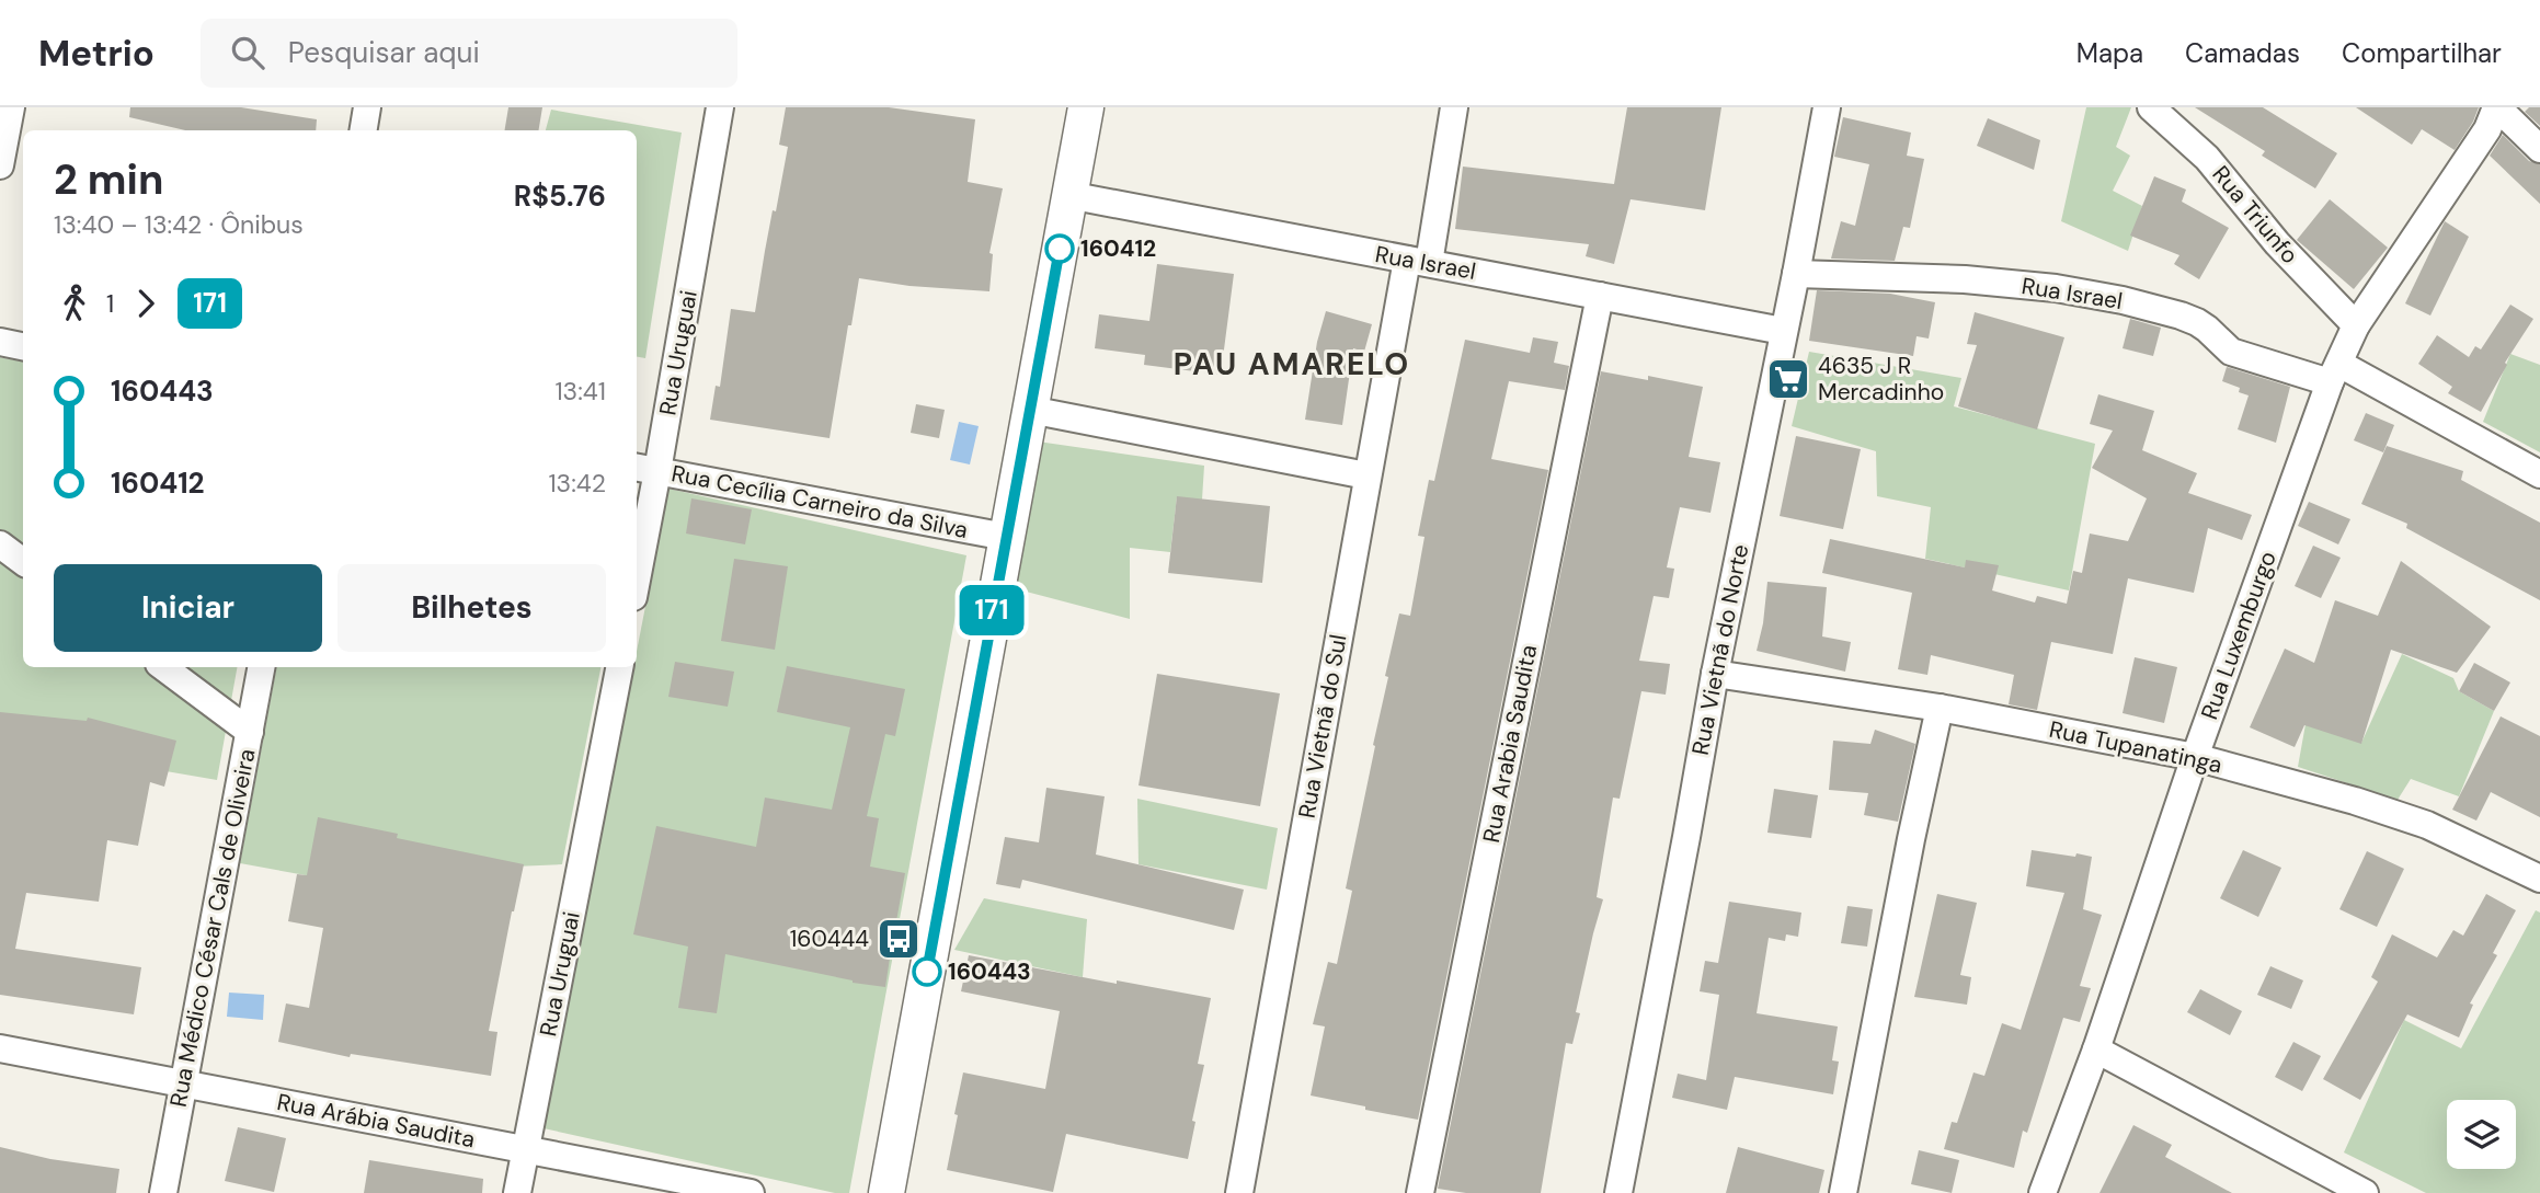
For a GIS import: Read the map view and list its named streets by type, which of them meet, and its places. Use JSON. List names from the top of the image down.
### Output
{
  "streets": {
    "street": [
      "Rua Triunfo",
      "Rua Israel",
      "Rua Uruguai",
      "Rua Cecília Carneiro da Silva",
      "Rua Luxemburgo",
      "Rua Vietnã do Norte",
      "Rua Vietnã do Sul",
      "Rua Arabia Saudita",
      "Rua Tupanatinga",
      "Rua Médico César Cals de Oliveira",
      "Rua Arábia Saudita"
    ]
  },
  "crossings": [
    ["Rua Triunfo", "Rua Luxemburgo"],
    ["Rua Israel", "Rua Luxemburgo"],
    ["Rua Israel", "Rua Vietnã do Norte"],
    ["Rua Israel", "Rua Vietnã do Sul"],
    ["Rua Israel", "Rua Arabia Saudita"],
    ["Rua Uruguai", "Rua Cecília Carneiro da Silva"],
    ["Rua Uruguai", "Rua Arábia Saudita"],
    ["Rua Luxemburgo", "Rua Tupanatinga"],
    ["Rua Vietnã do Norte", "Rua Tupanatinga"],
    ["Rua Médico César Cals de Oliveira", "Rua Arábia Saudita"]
  ],
  "districts": ["PAU AMARELO"],
  "places": {
    "other": ["160412", "160443"],
    "supermarket": ["4635 J R Mercadinho"],
    "bus stop": ["160444"]
  },
  "lines": ["bus line 171"],
  "page": {
    "header": "Metrio",
    "search": "Pesquisar aqui",
    "nav": ["Mapa", "Camadas", "Compartilhar"],
    "on_map": "171",
    "heading": ["2 min", "13:40 – 13:42 · Ônibus", "R$5.76"],
    "legs": ["1", "171"],
    "list": [
      {
        "name": "160443",
        "value": "13:41"
      },
      {
        "name": "160412",
        "value": "13:42"
      }
    ],
    "buttons": ["Iniciar", "Bilhetes"]
  }
}
